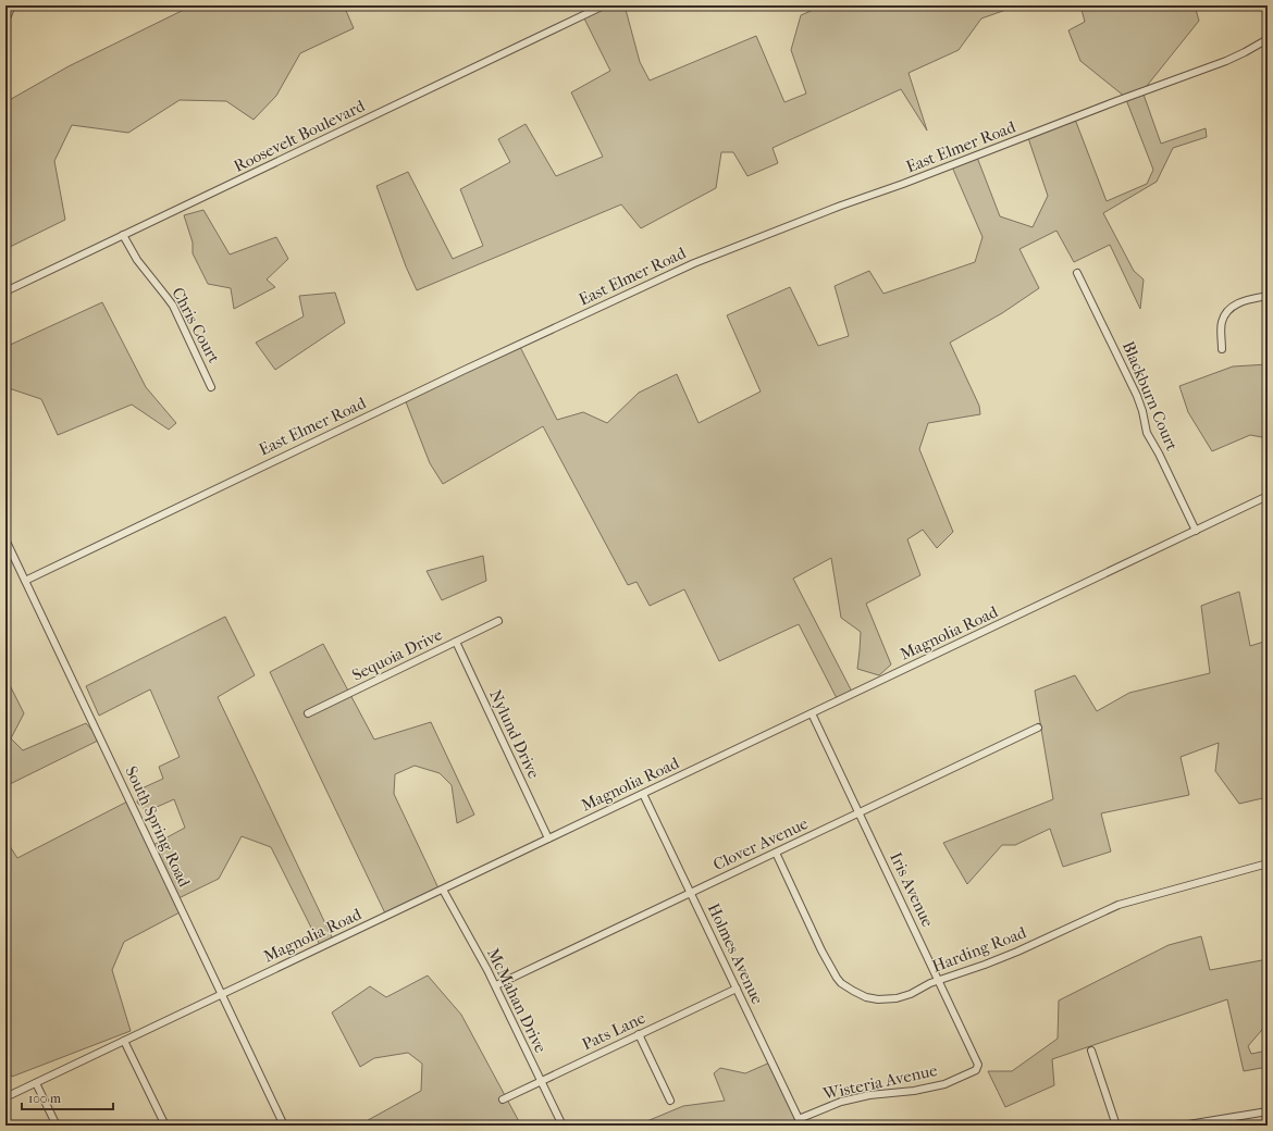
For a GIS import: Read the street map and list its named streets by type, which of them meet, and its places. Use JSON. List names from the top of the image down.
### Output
{
  "streets": {
    "street": [
      "Roosevelt Boulevard",
      "East Elmer Road",
      "Chris Court",
      "Blackburn Court",
      "Magnolia Road",
      "Sequoia Drive",
      "Nylund Drive",
      "South Spring Road",
      "Clover Avenue",
      "Iris Avenue",
      "Harding Road",
      "Holmes Avenue",
      "McMahan Drive",
      "Pats Lane",
      "Wisteria Avenue"
    ]
  },
  "crossings": [
    ["Roosevelt Boulevard", "Chris Court"],
    ["East Elmer Road", "South Spring Road"],
    ["Blackburn Court", "Magnolia Road"],
    ["Magnolia Road", "Nylund Drive"],
    ["Magnolia Road", "South Spring Road"],
    ["Magnolia Road", "Iris Avenue"],
    ["Magnolia Road", "Holmes Avenue"],
    ["Magnolia Road", "McMahan Drive"],
    ["Sequoia Drive", "Nylund Drive"],
    ["Clover Avenue", "Iris Avenue"],
    ["Clover Avenue", "Harding Road"],
    ["Clover Avenue", "Holmes Avenue"],
    ["Clover Avenue", "McMahan Drive"],
    ["Iris Avenue", "Harding Road"],
    ["Iris Avenue", "Wisteria Avenue"],
    ["Holmes Avenue", "Pats Lane"],
    ["Holmes Avenue", "Wisteria Avenue"],
    ["McMahan Drive", "Pats Lane"]
  ],
  "scale_bar": "100 m"
}
